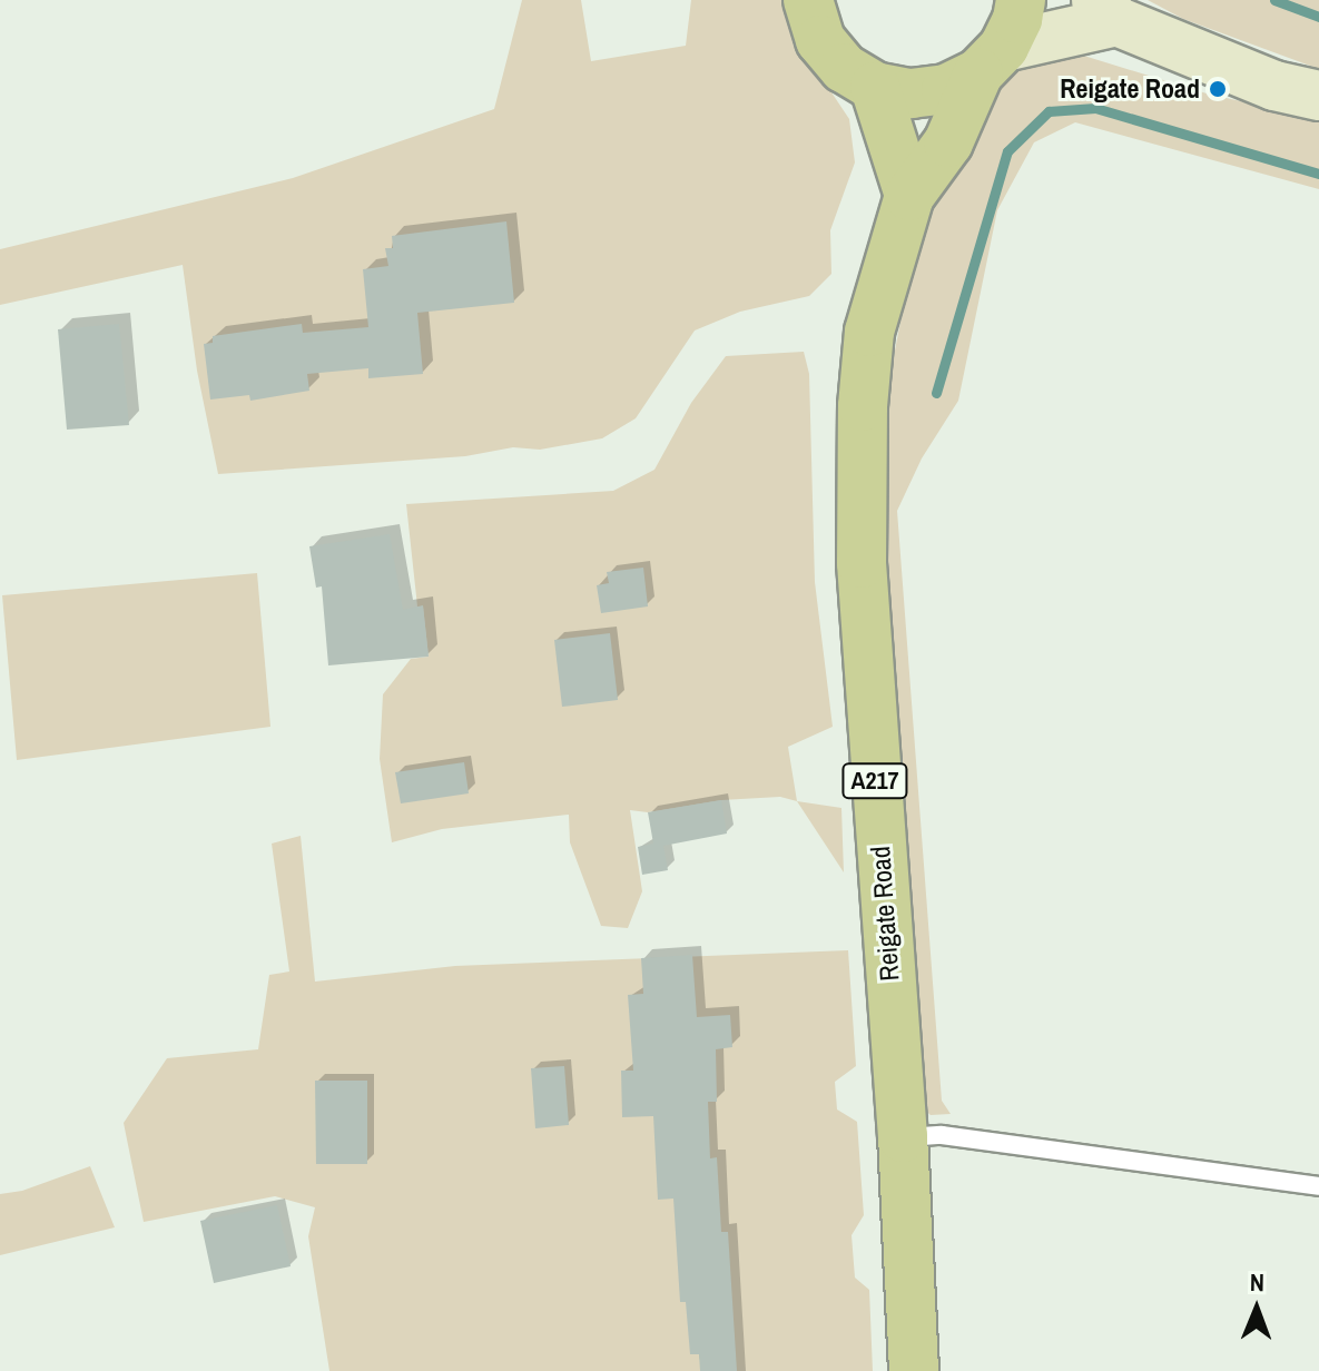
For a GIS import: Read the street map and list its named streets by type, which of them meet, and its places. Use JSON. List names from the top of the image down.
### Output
{
  "streets": {
    "main road": ["A217", "Reigate Road"]
  },
  "places": ["Reigate Road"],
  "north": "top"
}
